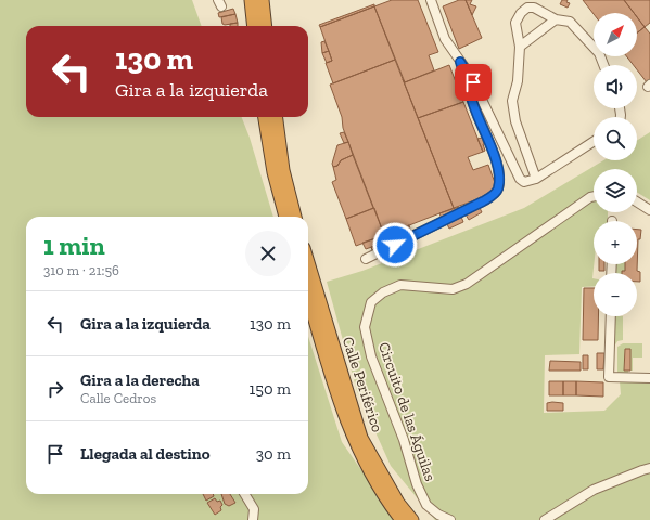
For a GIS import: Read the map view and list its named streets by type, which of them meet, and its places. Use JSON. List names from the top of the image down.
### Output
{
  "streets": {
    "highway": ["Calle Periférico"],
    "street": ["Circuito de las Águilas"]
  },
  "north": "top right",
  "page": {
    "map_buttons": ["+", "−"],
    "turn": ["130 m", "Gira a la izquierda"],
    "heading": ["1 min", "310 m · 21:56"],
    "list": [
      {
        "name": "Gira a la izquierda",
        "value": "130 m"
      },
      {
        "name": "Gira a la derecha",
        "note": "Calle Cedros",
        "value": "150 m"
      },
      {
        "name": "Llegada al destino",
        "value": "30 m"
      }
    ]
  }
}
